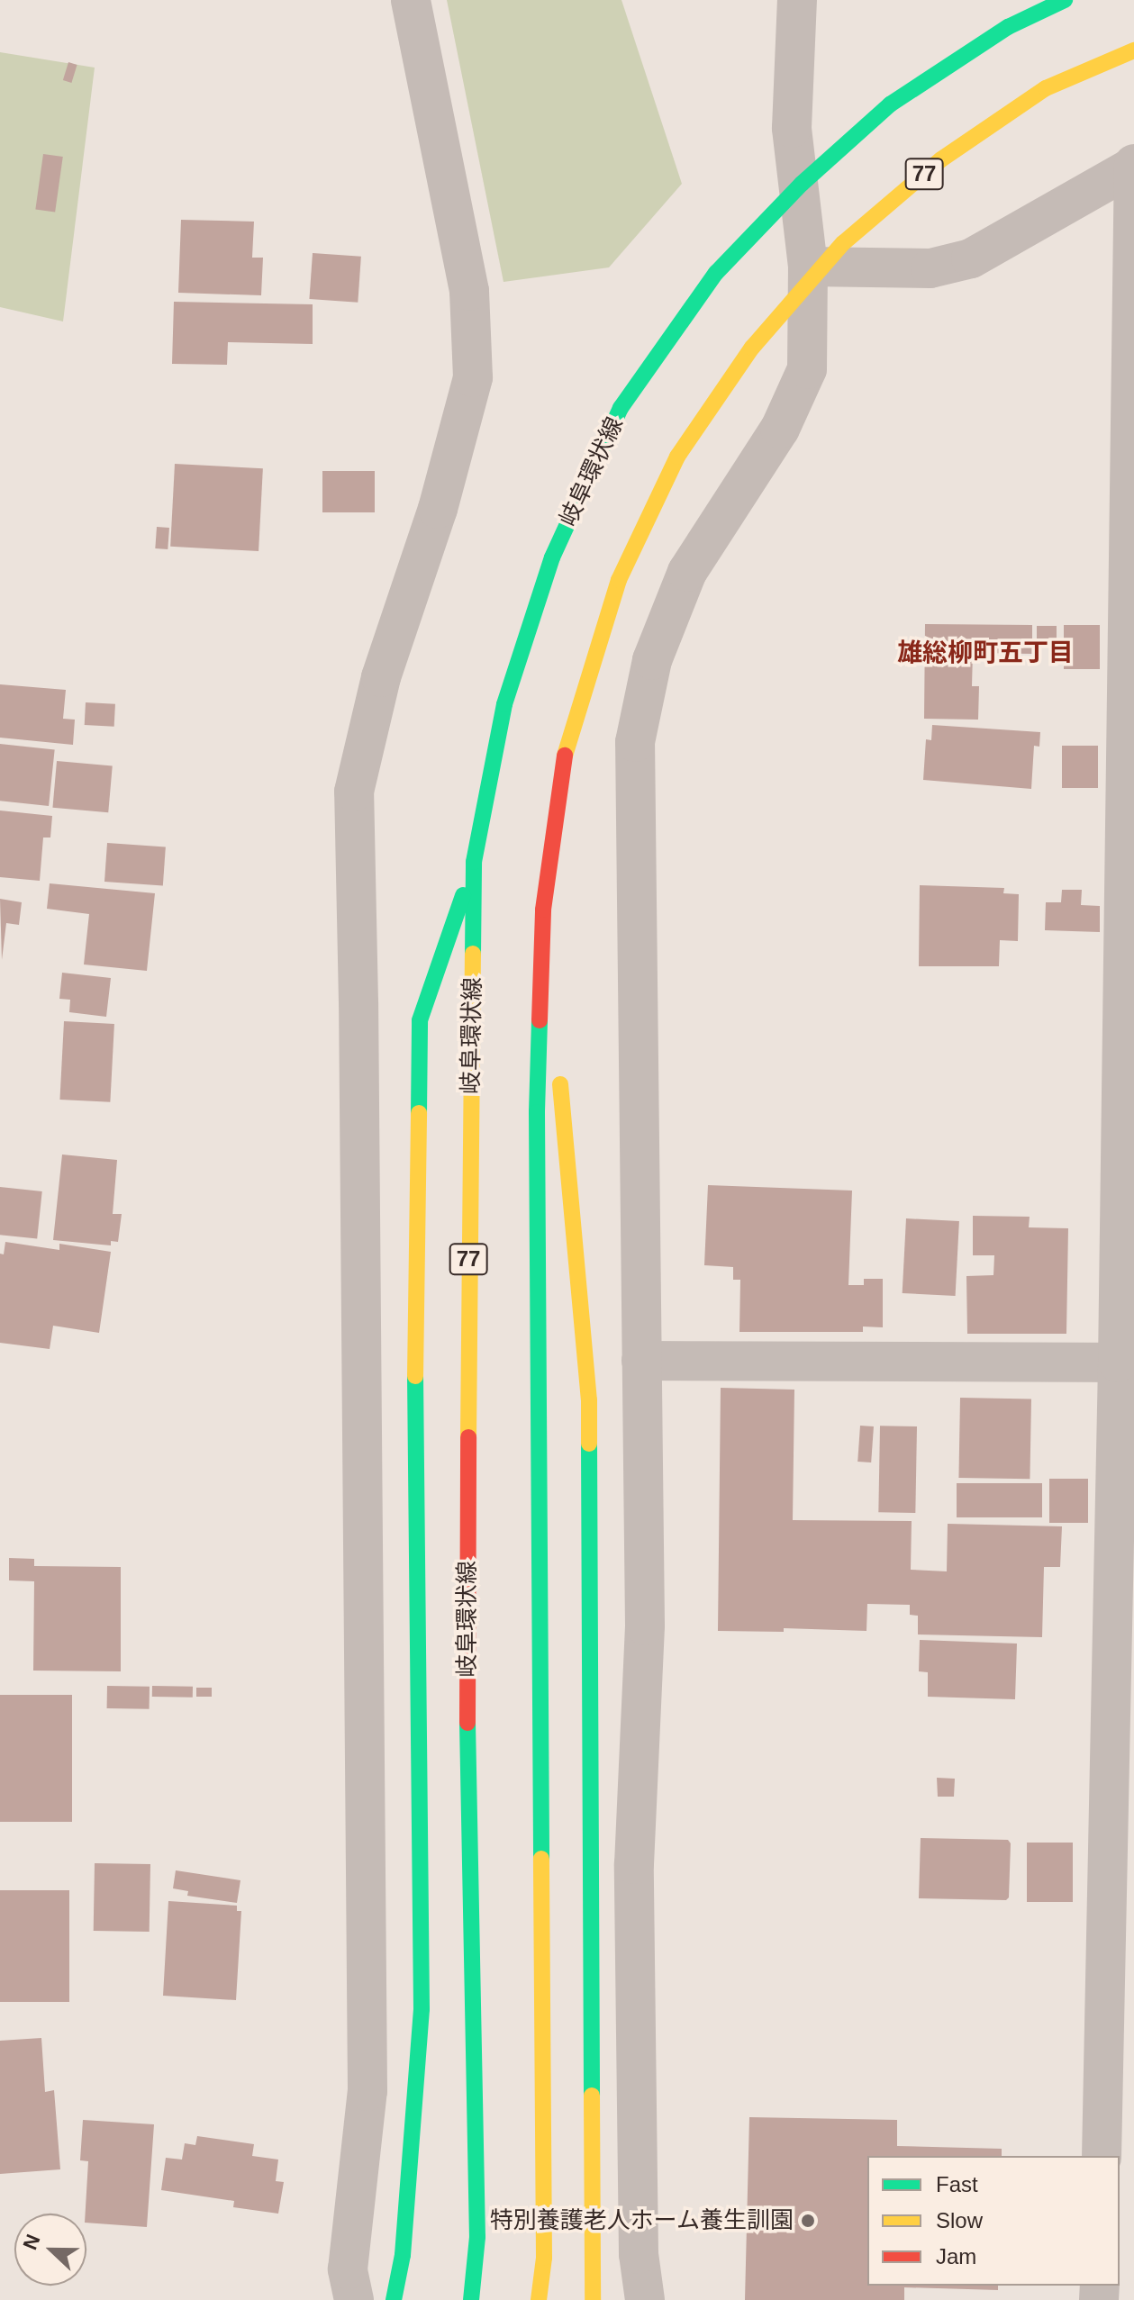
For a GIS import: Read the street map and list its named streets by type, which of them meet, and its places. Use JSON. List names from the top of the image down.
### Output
{
  "streets": {
    "main road": ["77", "岐阜環状線"]
  },
  "crossings": [
    ["77", "岐阜環状線"]
  ],
  "districts": ["雄総柳町五丁目"],
  "places": ["特別養護老人ホーム養生訓園"],
  "legend": ["Fast", "Slow", "Jam"],
  "north": "left"
}
